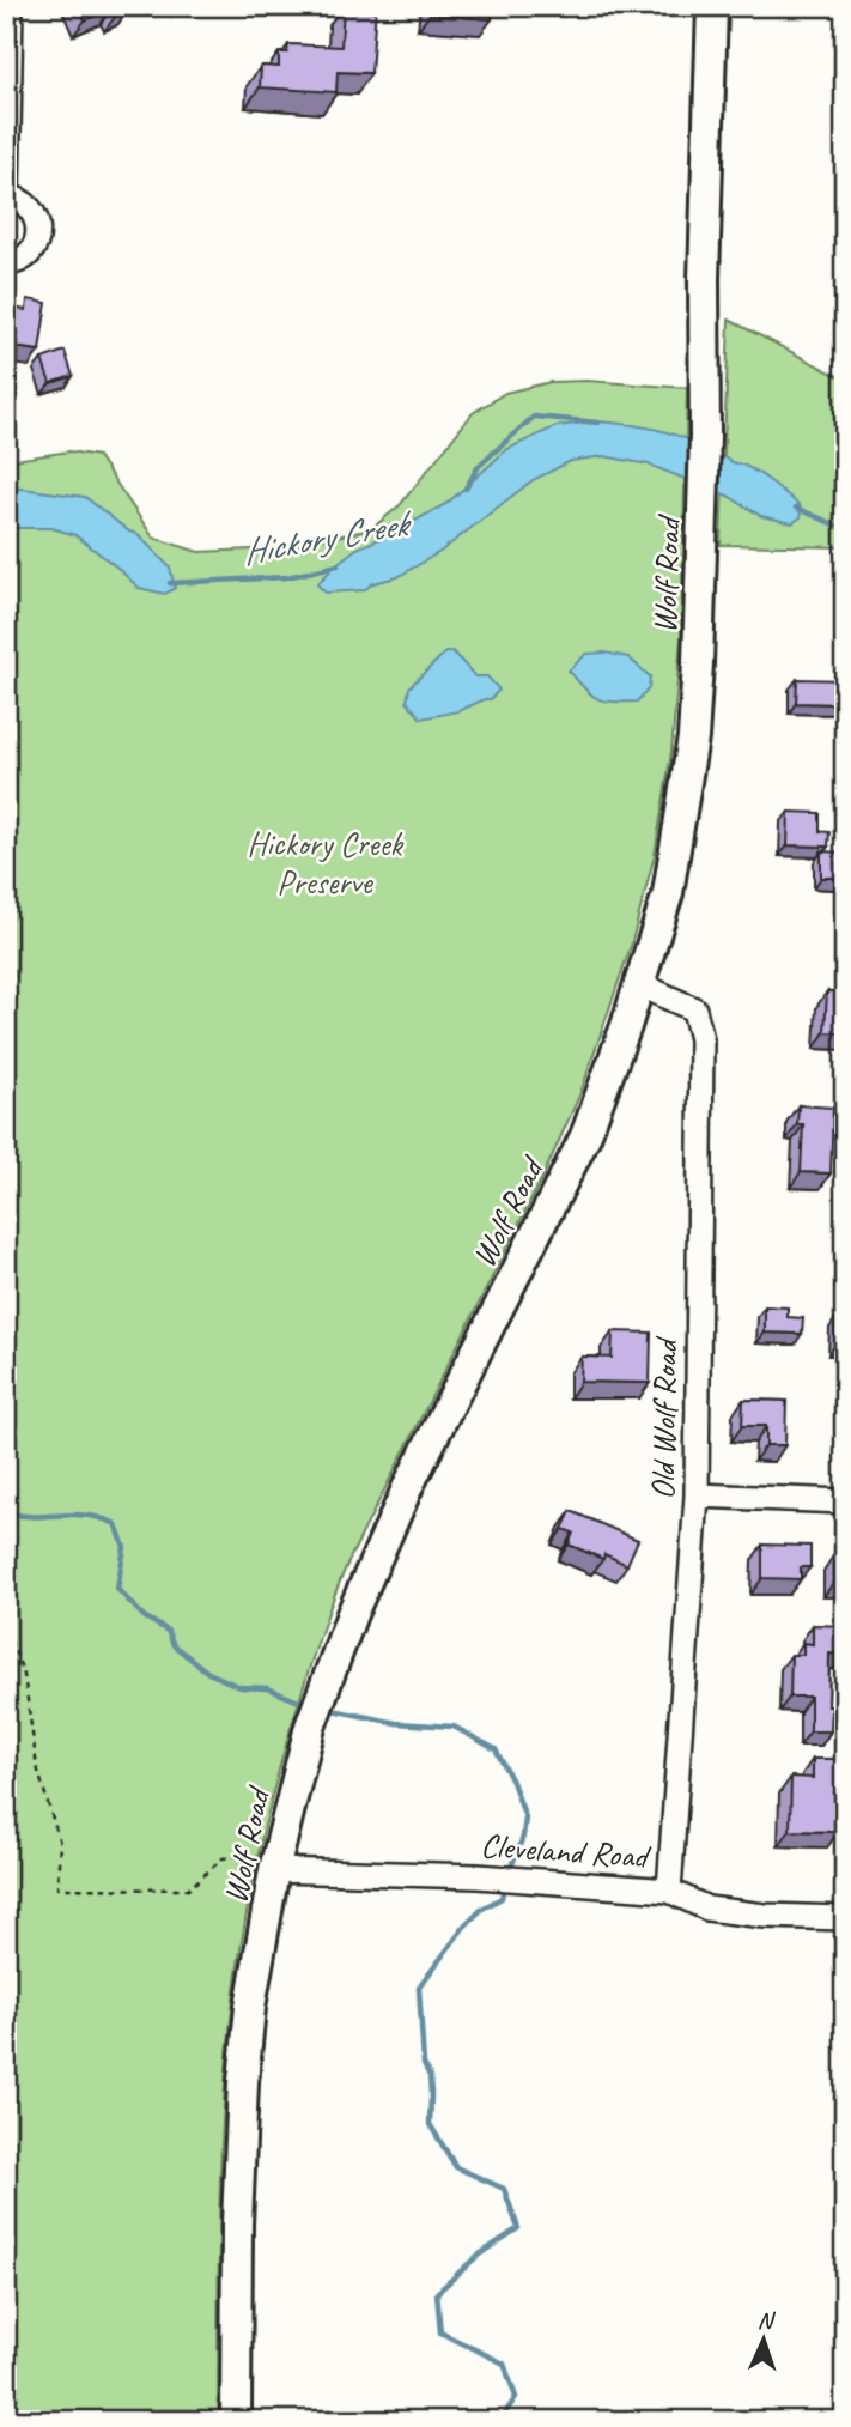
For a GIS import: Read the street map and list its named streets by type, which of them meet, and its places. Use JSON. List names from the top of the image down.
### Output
{
  "streets": {
    "main road": ["Wolf Road"],
    "street": ["Old Wolf Road", "Cleveland Road"]
  },
  "crossings": [
    ["Wolf Road", "Old Wolf Road"],
    ["Wolf Road", "Cleveland Road"],
    ["Old Wolf Road", "Cleveland Road"]
  ],
  "water": ["Hickory Creek"],
  "parks": ["Hickory Creek Preserve"],
  "north": "top"
}
